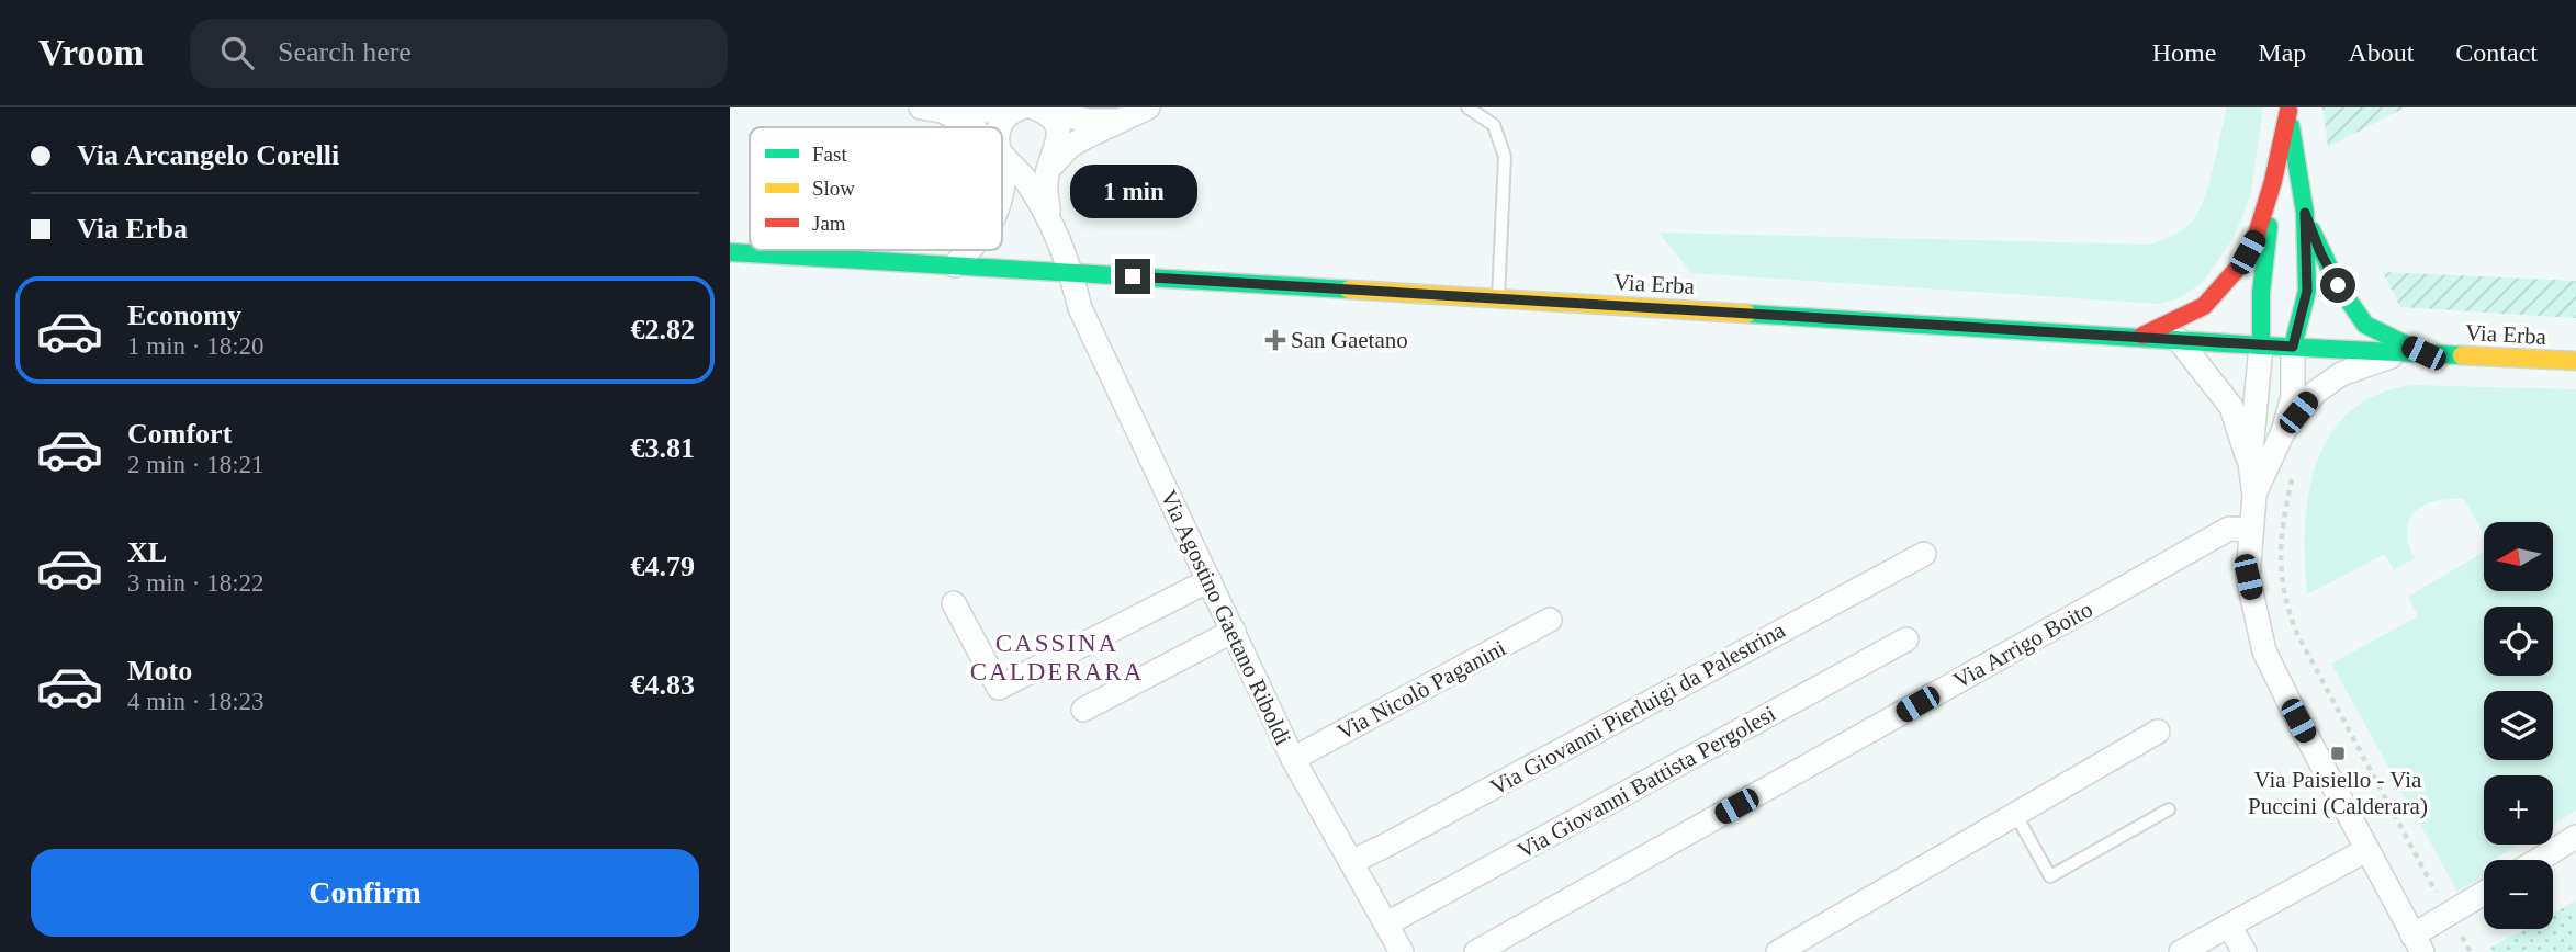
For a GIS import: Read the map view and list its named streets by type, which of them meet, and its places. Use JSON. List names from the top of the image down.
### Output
{
  "streets": {
    "main road": ["Via Erba"],
    "street": [
      "Via Agostino Gaetano Riboldi",
      "Via Arrigo Boito",
      "Via Nicolò Paganini",
      "Via Giovanni Pierluigi da Palestrina",
      "Via Giovanni Battista Pergolesi"
    ]
  },
  "crossings": [
    ["Via Erba", "Via Agostino Gaetano Riboldi"],
    ["Via Agostino Gaetano Riboldi", "Via Nicolò Paganini"],
    ["Via Agostino Gaetano Riboldi", "Via Giovanni Pierluigi da Palestrina"],
    ["Via Agostino Gaetano Riboldi", "Via Giovanni Battista Pergolesi"]
  ],
  "districts": ["CASSINA CALDERARA"],
  "places": {
    "health": ["San Gaetano"],
    "transit": ["Via Paisiello - Via Puccini (Calderara)"]
  },
  "legend": ["Fast", "Slow", "Jam"],
  "north": "left",
  "page": {
    "header": "Vroom",
    "search": "Search here",
    "nav": [
      "Home",
      "Map",
      "About",
      "Contact"
    ],
    "banner": ["Via Arcangelo Corelli", "Via Erba"],
    "bubble": "1 min",
    "list": [
      {
        "name": "Economy",
        "note": "1 min · 18:20",
        "value": "€2.82"
      },
      {
        "name": "Comfort",
        "note": "2 min · 18:21",
        "value": "€3.81"
      },
      {
        "name": "XL",
        "note": "3 min · 18:22",
        "value": "€4.79"
      },
      {
        "name": "Moto",
        "note": "4 min · 18:23",
        "value": "€4.83"
      }
    ],
    "map_buttons": ["+", "−"],
    "buttons": "Confirm"
  }
}
